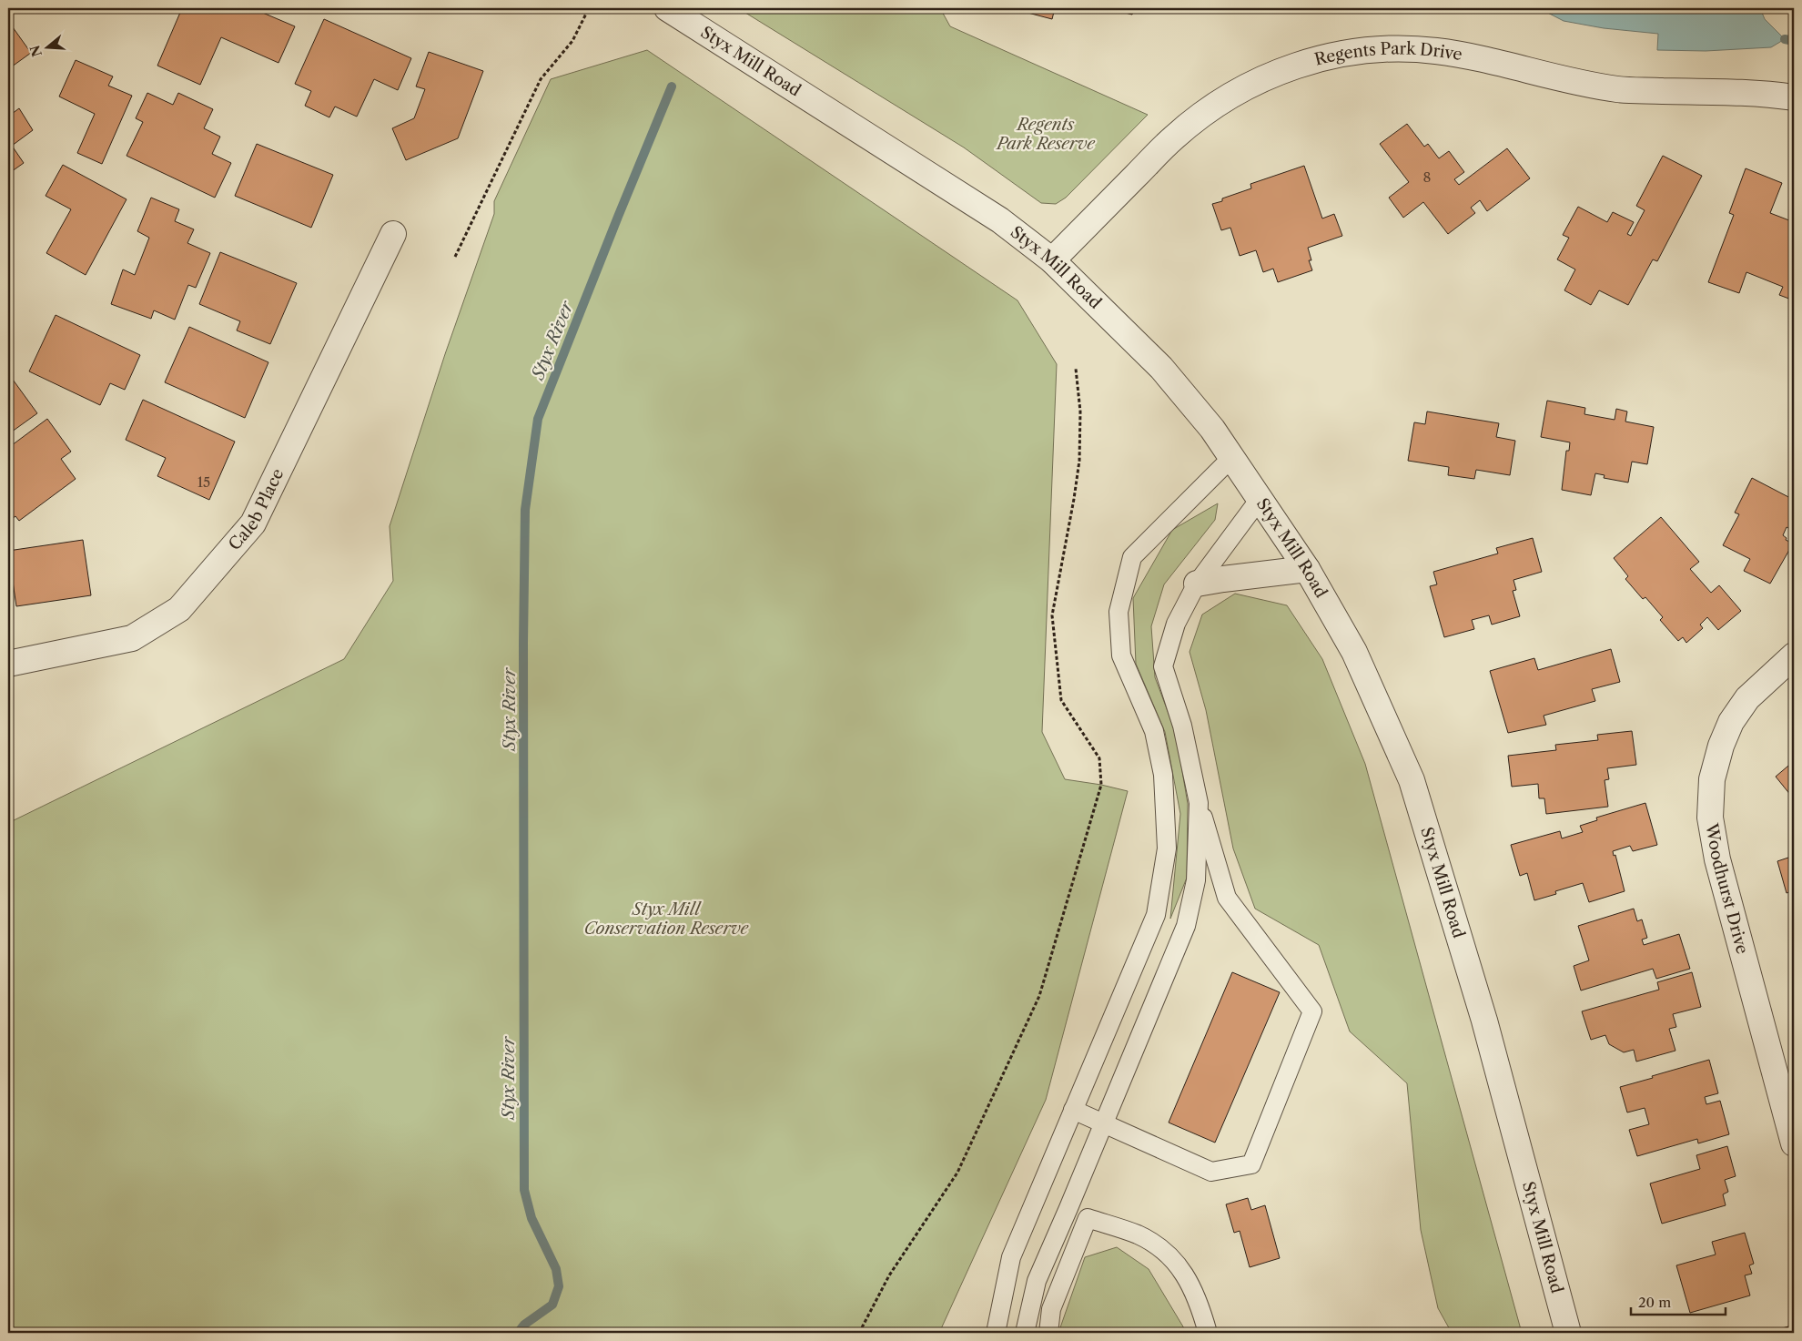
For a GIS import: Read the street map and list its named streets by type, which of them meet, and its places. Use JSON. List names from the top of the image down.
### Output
{
  "streets": {
    "street": [
      "Regents Park Drive",
      "Styx Mill Road",
      "Caleb Place",
      "Woodhurst Drive"
    ]
  },
  "crossings": [
    ["Regents Park Drive", "Styx Mill Road"]
  ],
  "water": ["Styx River"],
  "parks": ["Regents Park Reserve", "Styx Mill Conservation Reserve"],
  "house_numbers": ["8", "15"],
  "scale_bar": "20 m",
  "north": "left"
}
